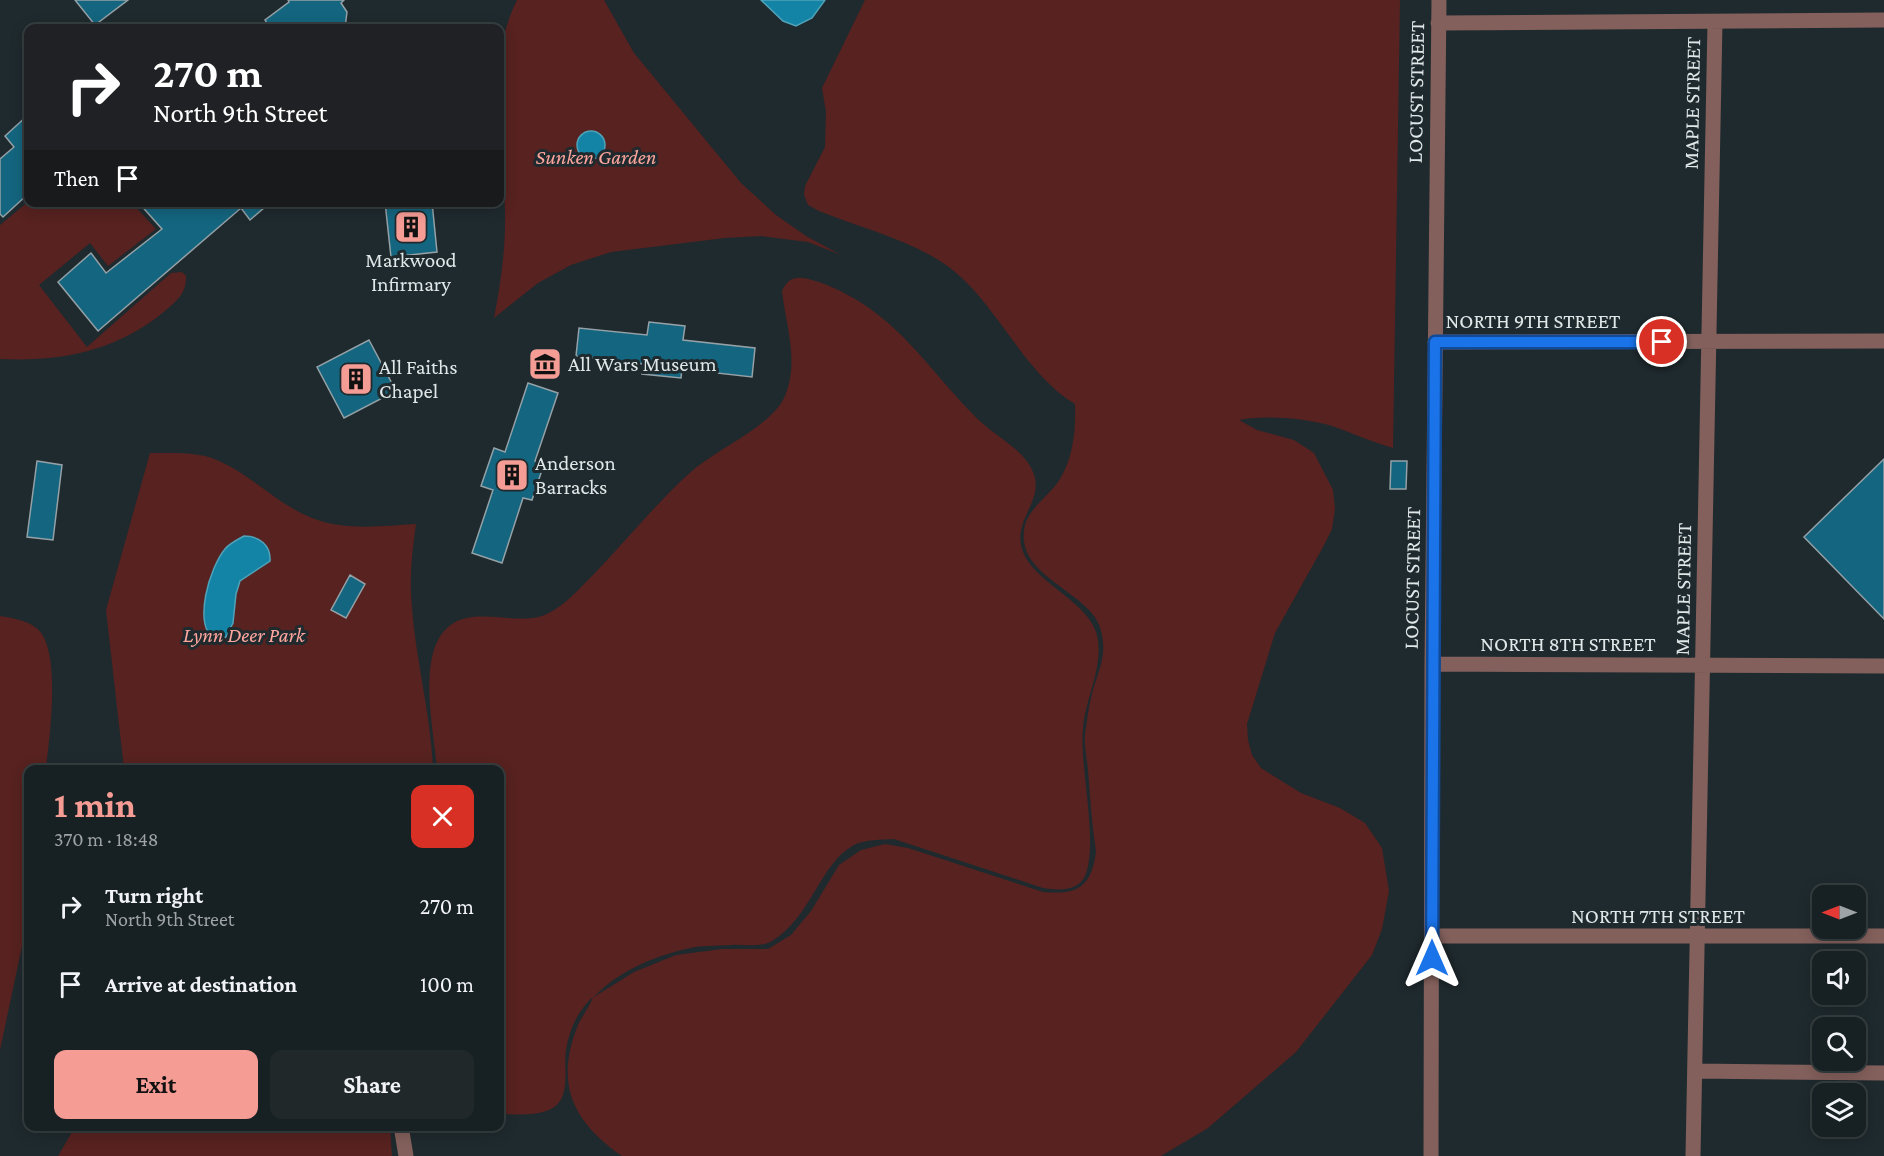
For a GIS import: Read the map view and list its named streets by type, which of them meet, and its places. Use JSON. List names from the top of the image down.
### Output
{
  "streets": {
    "street": [
      "LOCUST STREET",
      "MAPLE STREET",
      "NORTH 9TH STREET",
      "NORTH 8TH STREET",
      "NORTH 7TH STREET"
    ]
  },
  "crossings": [
    ["LOCUST STREET", "NORTH 9TH STREET"],
    ["LOCUST STREET", "NORTH 8TH STREET"],
    ["LOCUST STREET", "NORTH 7TH STREET"],
    ["MAPLE STREET", "NORTH 9TH STREET"],
    ["MAPLE STREET", "NORTH 8TH STREET"],
    ["MAPLE STREET", "NORTH 7TH STREET"]
  ],
  "parks": ["Sunken Garden", "Lynn Deer Park"],
  "places": {
    "building": ["Markwood Infirmary", "All Faiths Chapel", "Anderson Barracks"],
    "museum": ["All Wars Museum"]
  },
  "north": "left",
  "page": {
    "turn": ["270 m", "North 9th Street"],
    "then": "Then",
    "heading": ["1 min", "370 m · 18:48"],
    "list": [
      {
        "name": "Turn right",
        "note": "North 9th Street",
        "value": "270 m"
      },
      {
        "name": "Arrive at destination",
        "value": "100 m"
      }
    ],
    "buttons": ["Exit", "Share"]
  }
}
